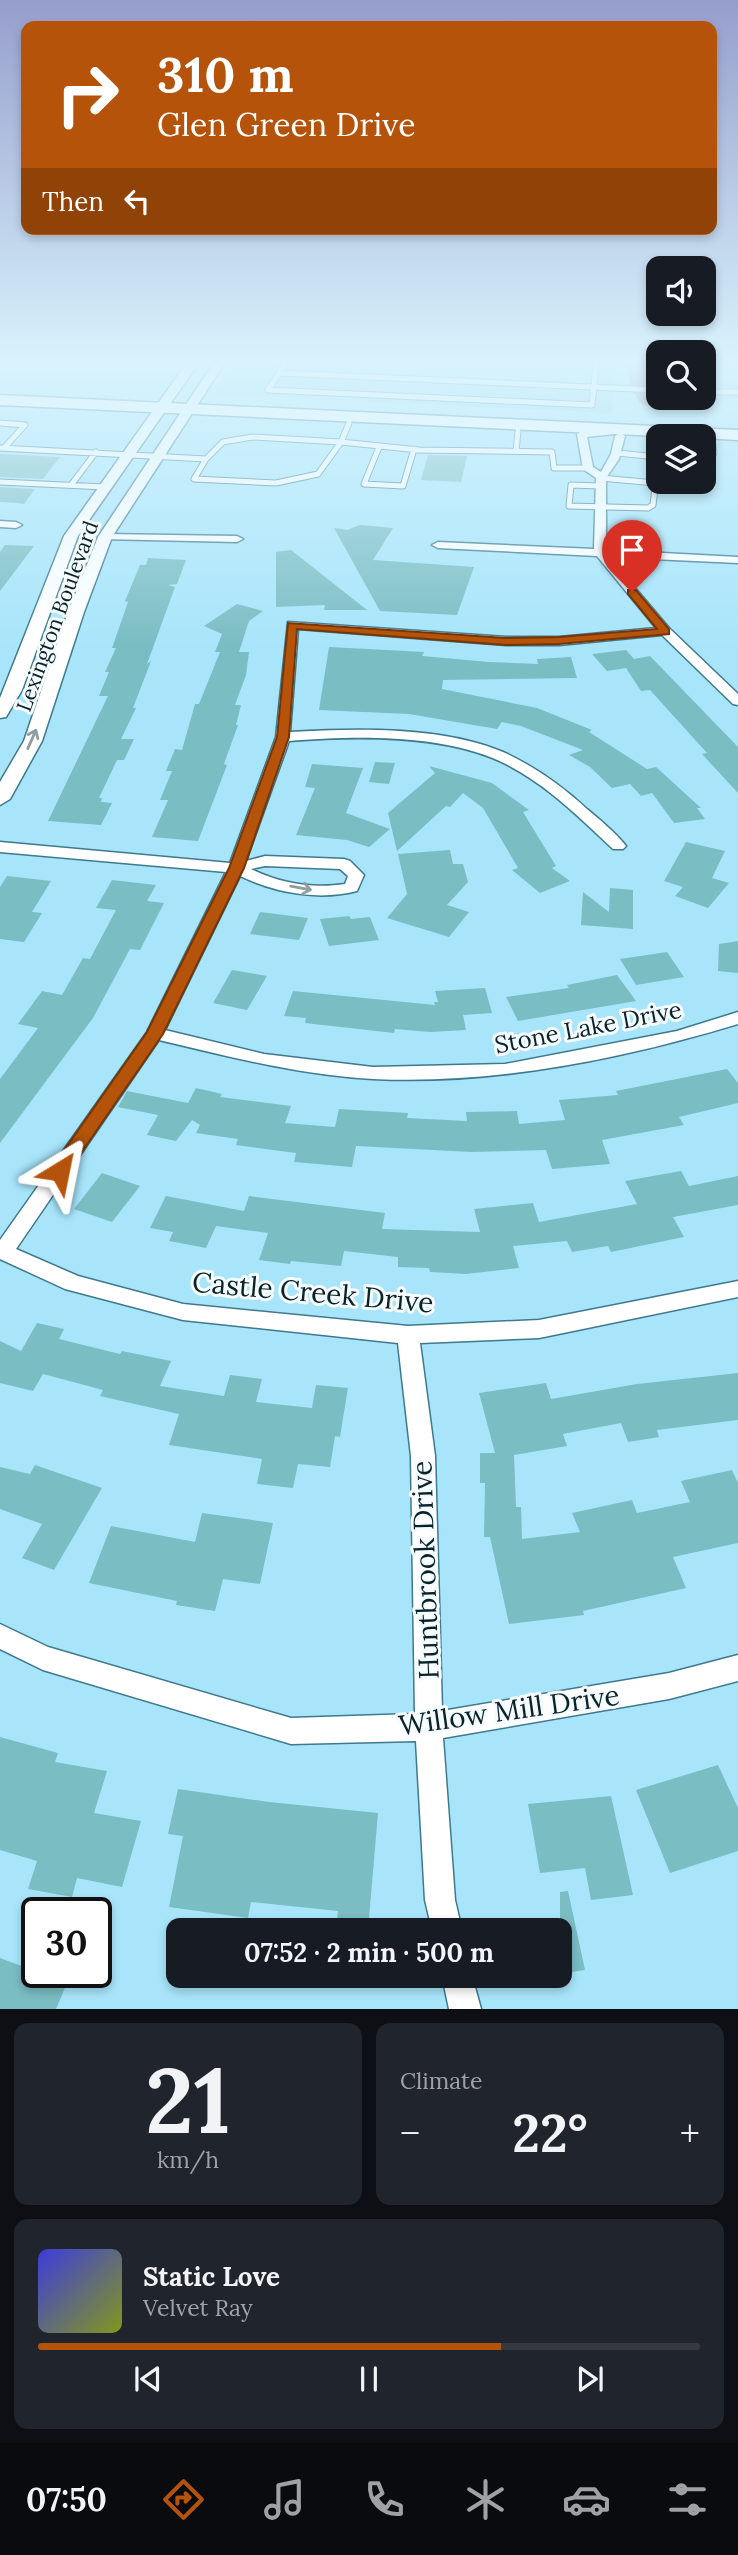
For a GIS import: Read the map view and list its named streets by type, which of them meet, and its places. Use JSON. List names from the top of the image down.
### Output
{
  "streets": {
    "street": [
      "Lexington Boulevard",
      "Stone Lake Drive",
      "Castle Creek Drive",
      "Huntbrook Drive",
      "Willow Mill Drive"
    ]
  },
  "crossings": [
    ["Stone Lake Drive", "Castle Creek Drive"],
    ["Castle Creek Drive", "Huntbrook Drive"],
    ["Huntbrook Drive", "Willow Mill Drive"]
  ],
  "page": {
    "turn": ["310 m", "Glen Green Drive"],
    "then": "Then",
    "limit": "30",
    "trip": "07:52 · 2 min · 500 m",
    "tile": [
      ["21", "km/h"],
      "Climate"
    ],
    "heat": ["−", "22°", "+"],
    "song": ["Static Love", "Velvet Ray"],
    "tabs": "07:50"
  }
}
